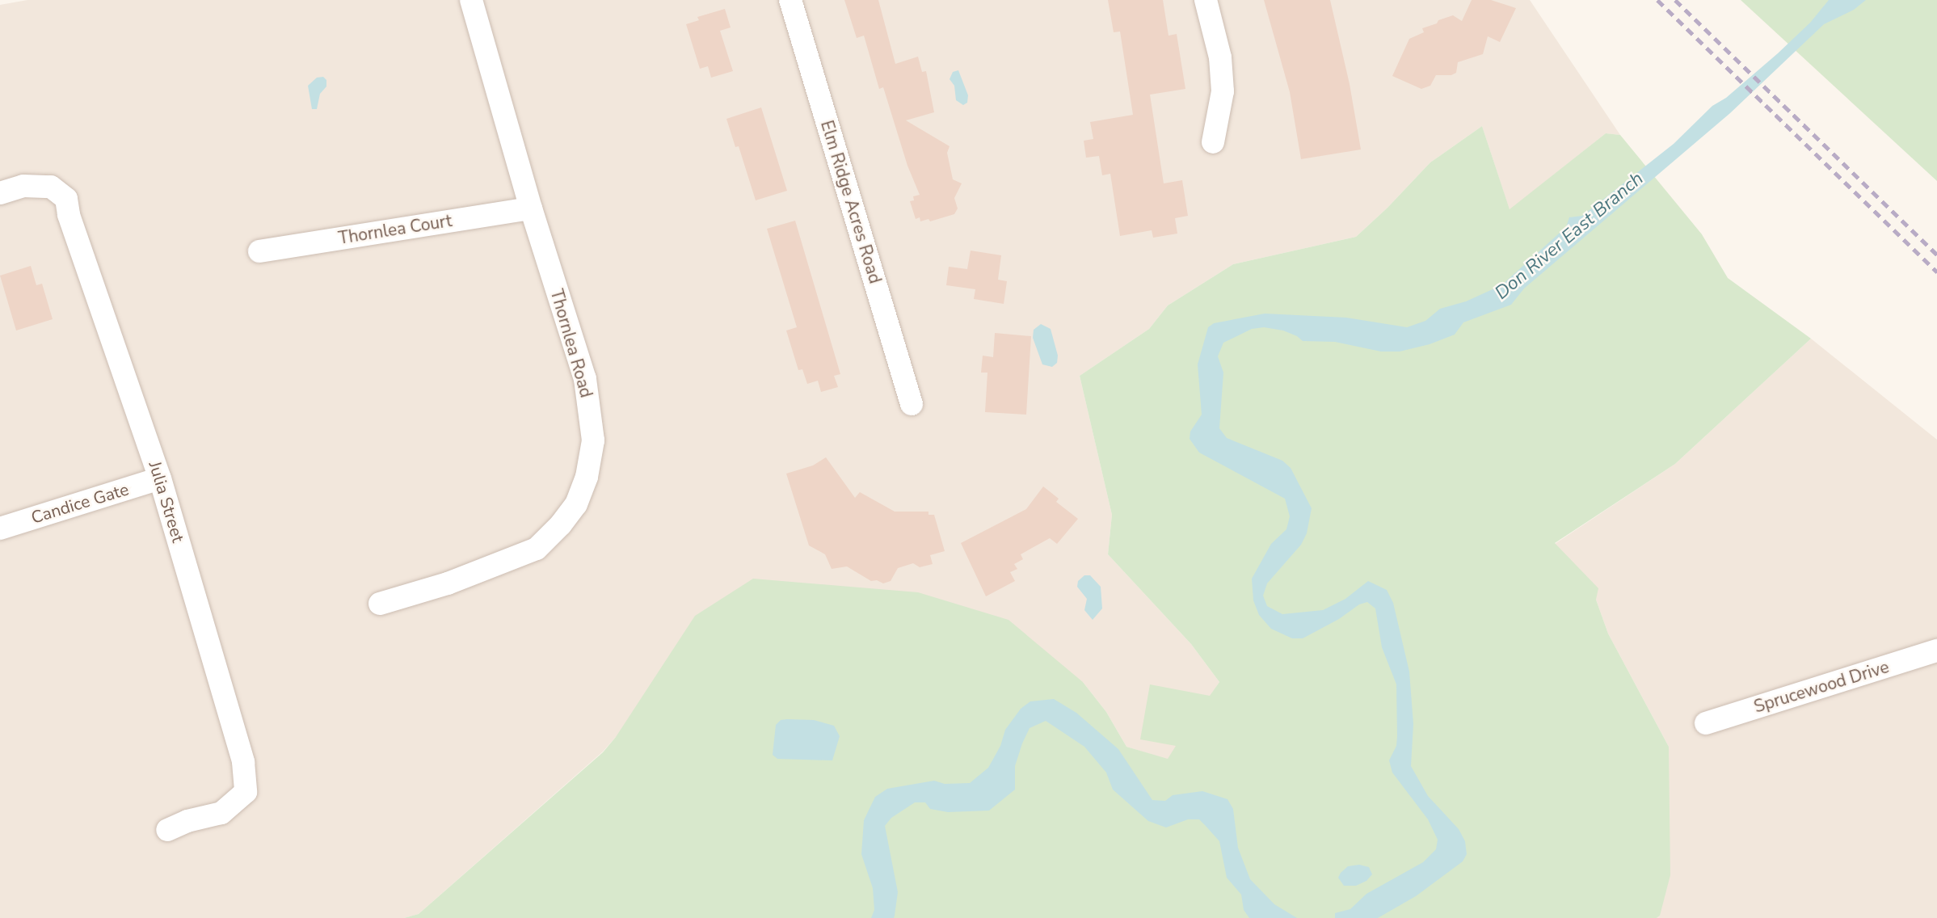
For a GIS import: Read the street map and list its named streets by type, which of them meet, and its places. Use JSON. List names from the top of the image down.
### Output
{
  "streets": {
    "street": [
      "Elm Ridge Acres Road",
      "Thornlea Court",
      "Thornlea Road",
      "Julia Street",
      "Candice Gate",
      "Sprucewood Drive"
    ]
  },
  "crossings": [
    ["Thornlea Court", "Thornlea Road"],
    ["Julia Street", "Candice Gate"]
  ],
  "water": ["Don River East Branch"]
}
